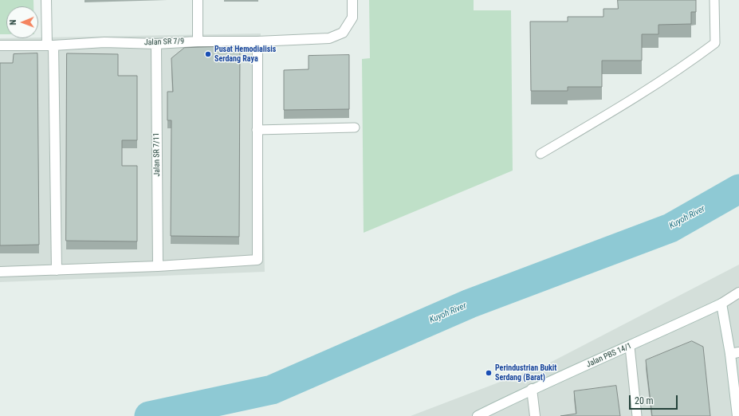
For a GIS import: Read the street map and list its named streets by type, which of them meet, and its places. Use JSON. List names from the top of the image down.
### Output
{
  "streets": {
    "street": ["Jalan SR 7/9", "Jalan SR 7/11", "Jalan PBS 14/1"]
  },
  "crossings": [
    ["Jalan SR 7/9", "Jalan SR 7/11"]
  ],
  "water": ["Kuyoh River"],
  "places": ["Pusat Hemodialisis Serdang Raya", "Perindustrian Bukit Serdang (Barat)"],
  "scale_bar": "20 m",
  "north": "left"
}
